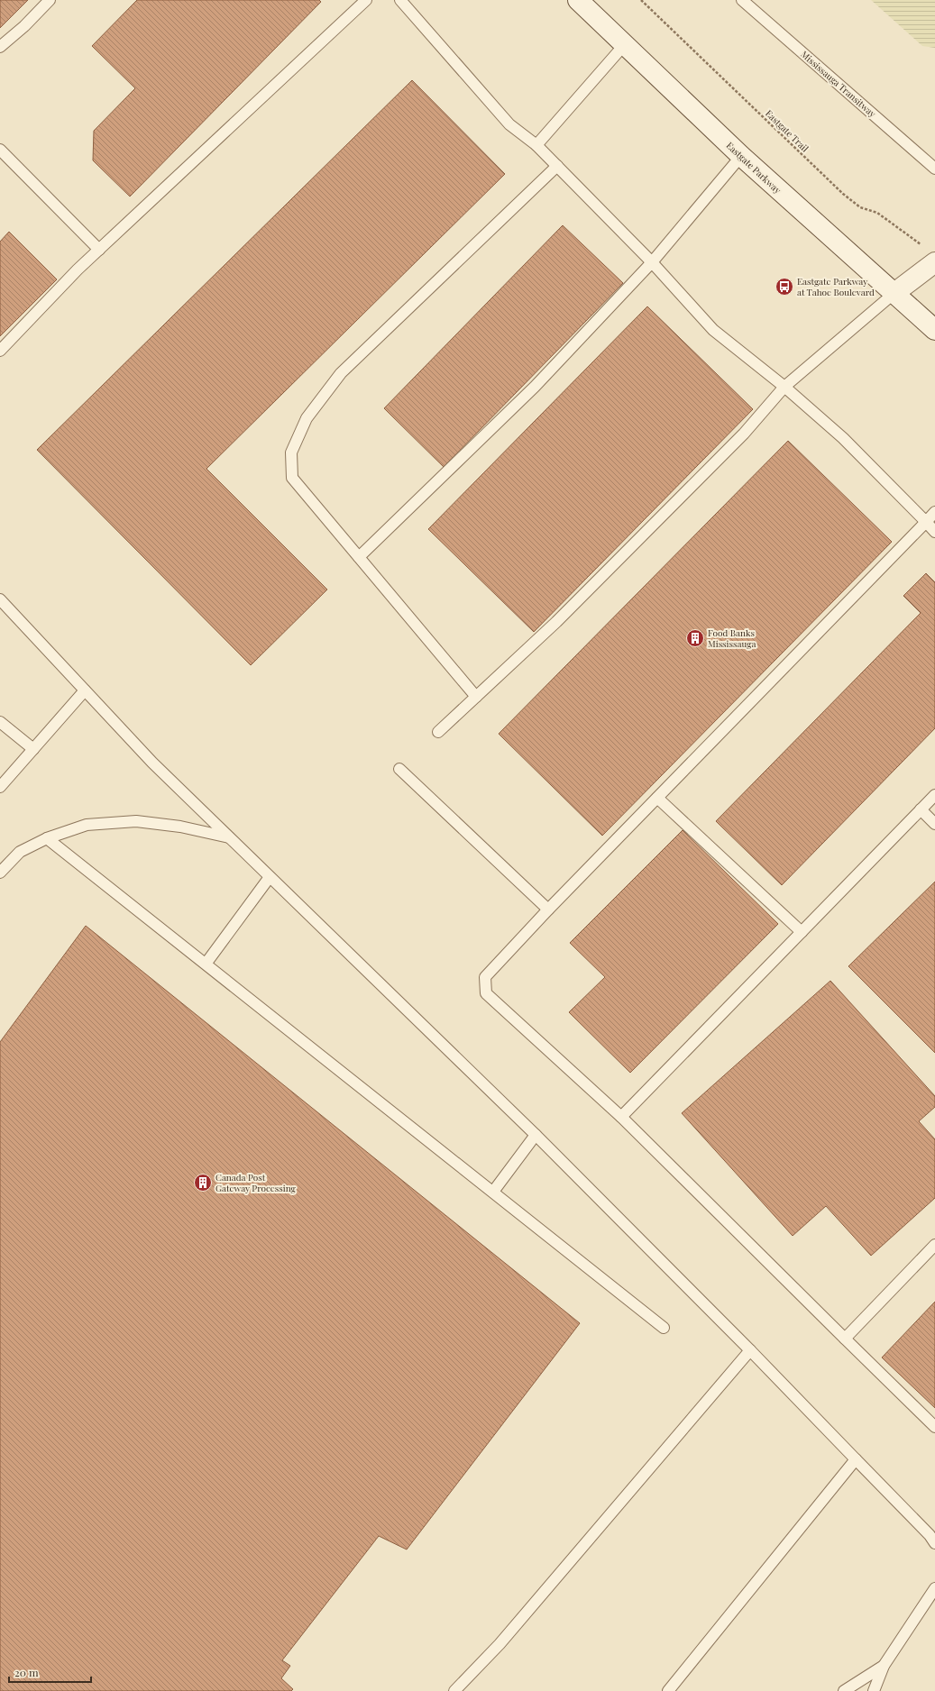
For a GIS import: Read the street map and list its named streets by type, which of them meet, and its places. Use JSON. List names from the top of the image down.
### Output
{
  "streets": {
    "main road": ["Eastgate Parkway"],
    "lane": ["Mississauga Transitway"],
    "path": ["Eastgate Trail"]
  },
  "places": {
    "bus stop": ["Eastgate Parkway at Tahoe Boulevard"],
    "building": ["Food Banks Mississauga", "Canada Post Gateway Processing"]
  },
  "scale_bar": "20 m"
}
